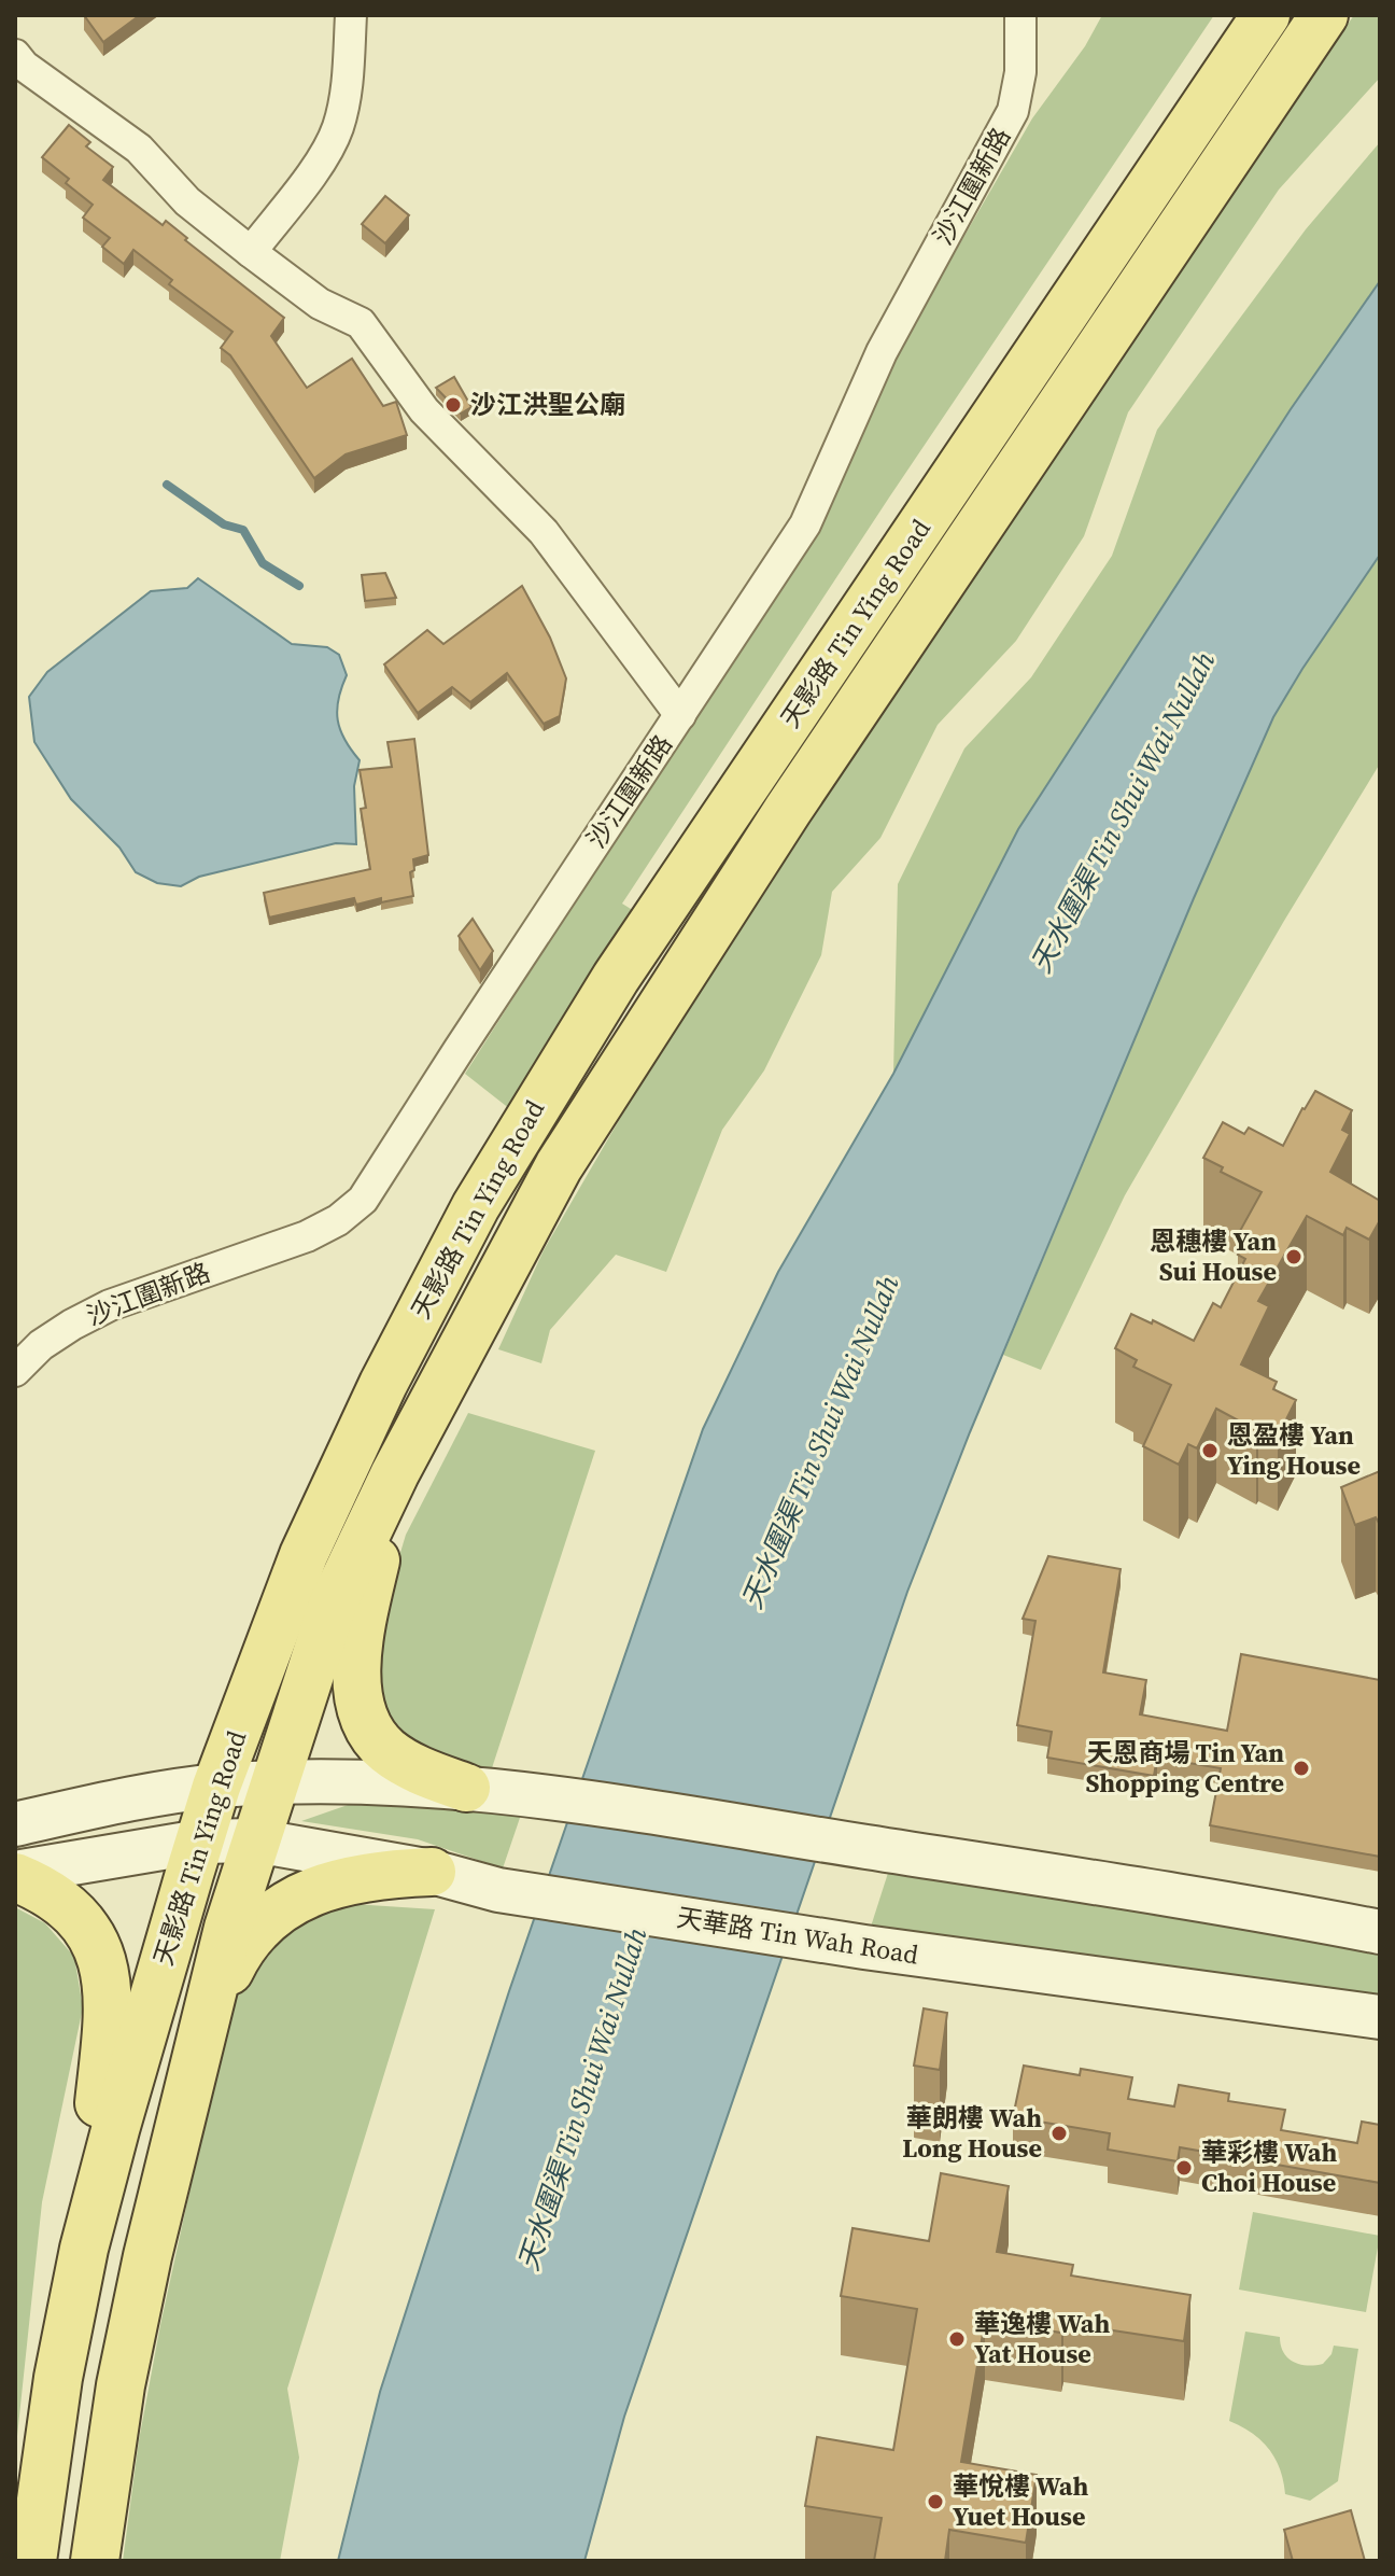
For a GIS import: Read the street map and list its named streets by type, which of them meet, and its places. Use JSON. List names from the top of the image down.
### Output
{
  "streets": {
    "main road": ["天影路 Tin Ying Road", "天華路 Tin Wah Road"],
    "street": ["沙江圍新路"]
  },
  "crossings": [
    ["天影路 Tin Ying Road", "天華路 Tin Wah Road"]
  ],
  "water": ["天水圍渠 Tin Shui Wai Nullah"],
  "places": [
    "沙江洪聖公廟",
    "恩穗樓 Yan Sui House",
    "恩盈樓 Yan Ying House",
    "天恩商場 Tin Yan Shopping Centre",
    "華朗樓 Wah Long House",
    "華彩樓 Wah Choi House",
    "華逸樓 Wah Yat House",
    "華悅樓 Wah Yuet House"
  ]
}
